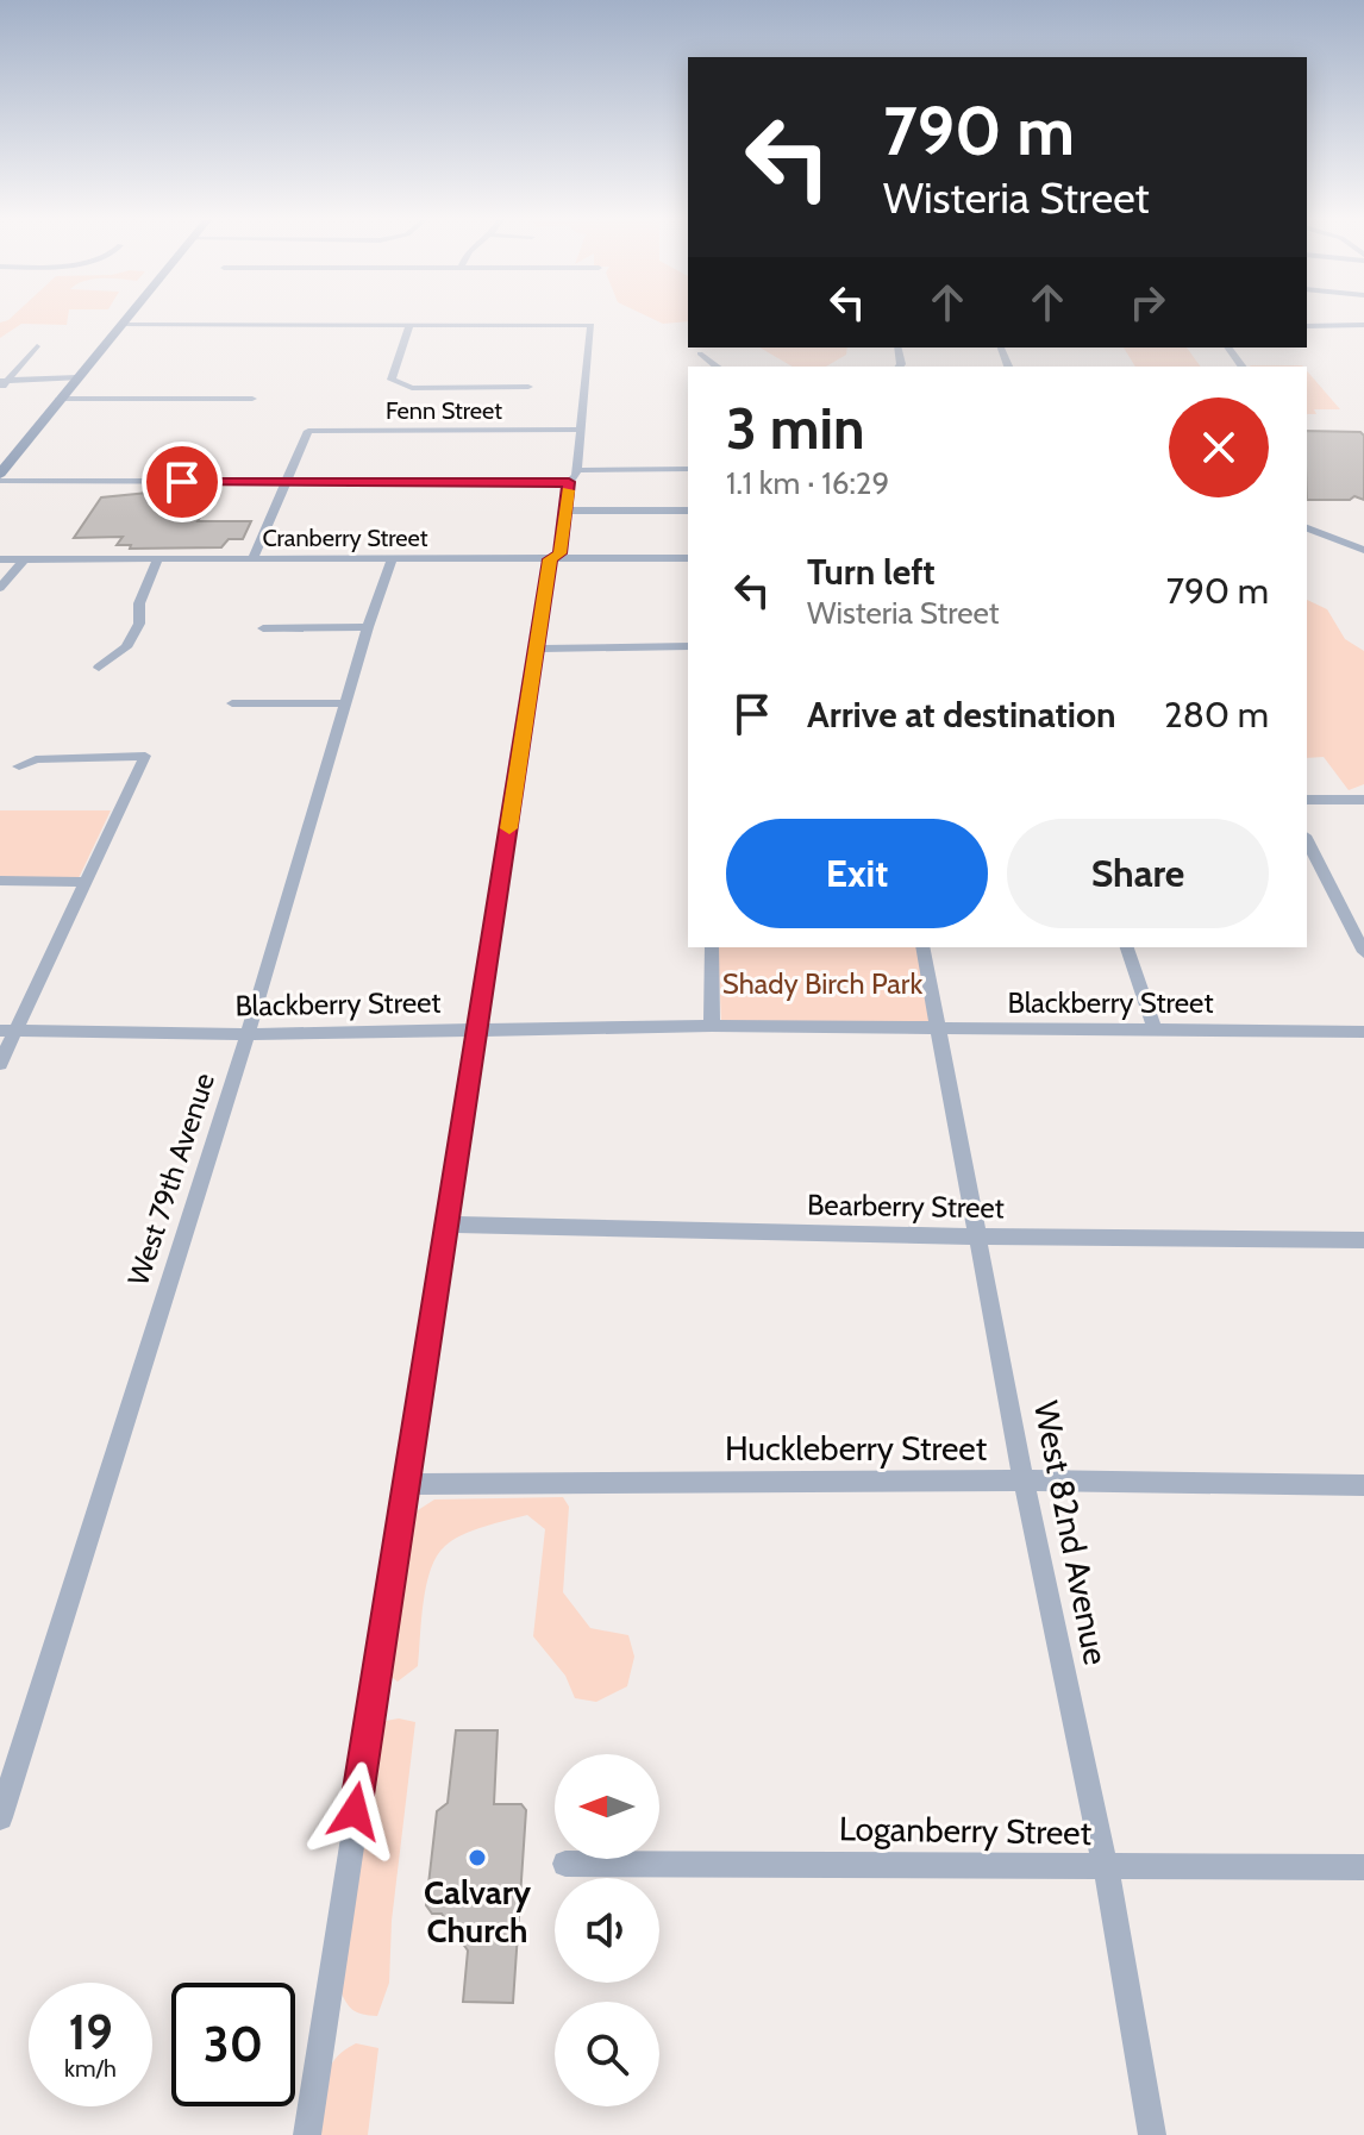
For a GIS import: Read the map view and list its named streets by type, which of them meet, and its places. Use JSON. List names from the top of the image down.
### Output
{
  "streets": {
    "street": [
      "Fenn Street",
      "Cranberry Street",
      "Blackberry Street",
      "West 79th Avenue",
      "Bearberry Street",
      "Huckleberry Street",
      "West 82nd Avenue",
      "Loganberry Street"
    ]
  },
  "crossings": [
    ["Cranberry Street", "West 79th Avenue"],
    ["Blackberry Street", "West 79th Avenue"],
    ["Blackberry Street", "West 82nd Avenue"],
    ["Bearberry Street", "West 82nd Avenue"],
    ["Huckleberry Street", "West 82nd Avenue"],
    ["West 82nd Avenue", "Loganberry Street"]
  ],
  "parks": ["Shady Birch Park"],
  "places": ["Calvary Church"],
  "north": "left",
  "page": {
    "turn": ["790 m", "Wisteria Street"],
    "heading": ["3 min", "1.1 km · 16:29"],
    "list": [
      {
        "name": "Turn left",
        "note": "Wisteria Street",
        "value": "790 m"
      },
      {
        "name": "Arrive at destination",
        "value": "280 m"
      }
    ],
    "buttons": ["Exit", "Share"],
    "speed": "19 km/h",
    "limit": "30"
  }
}
